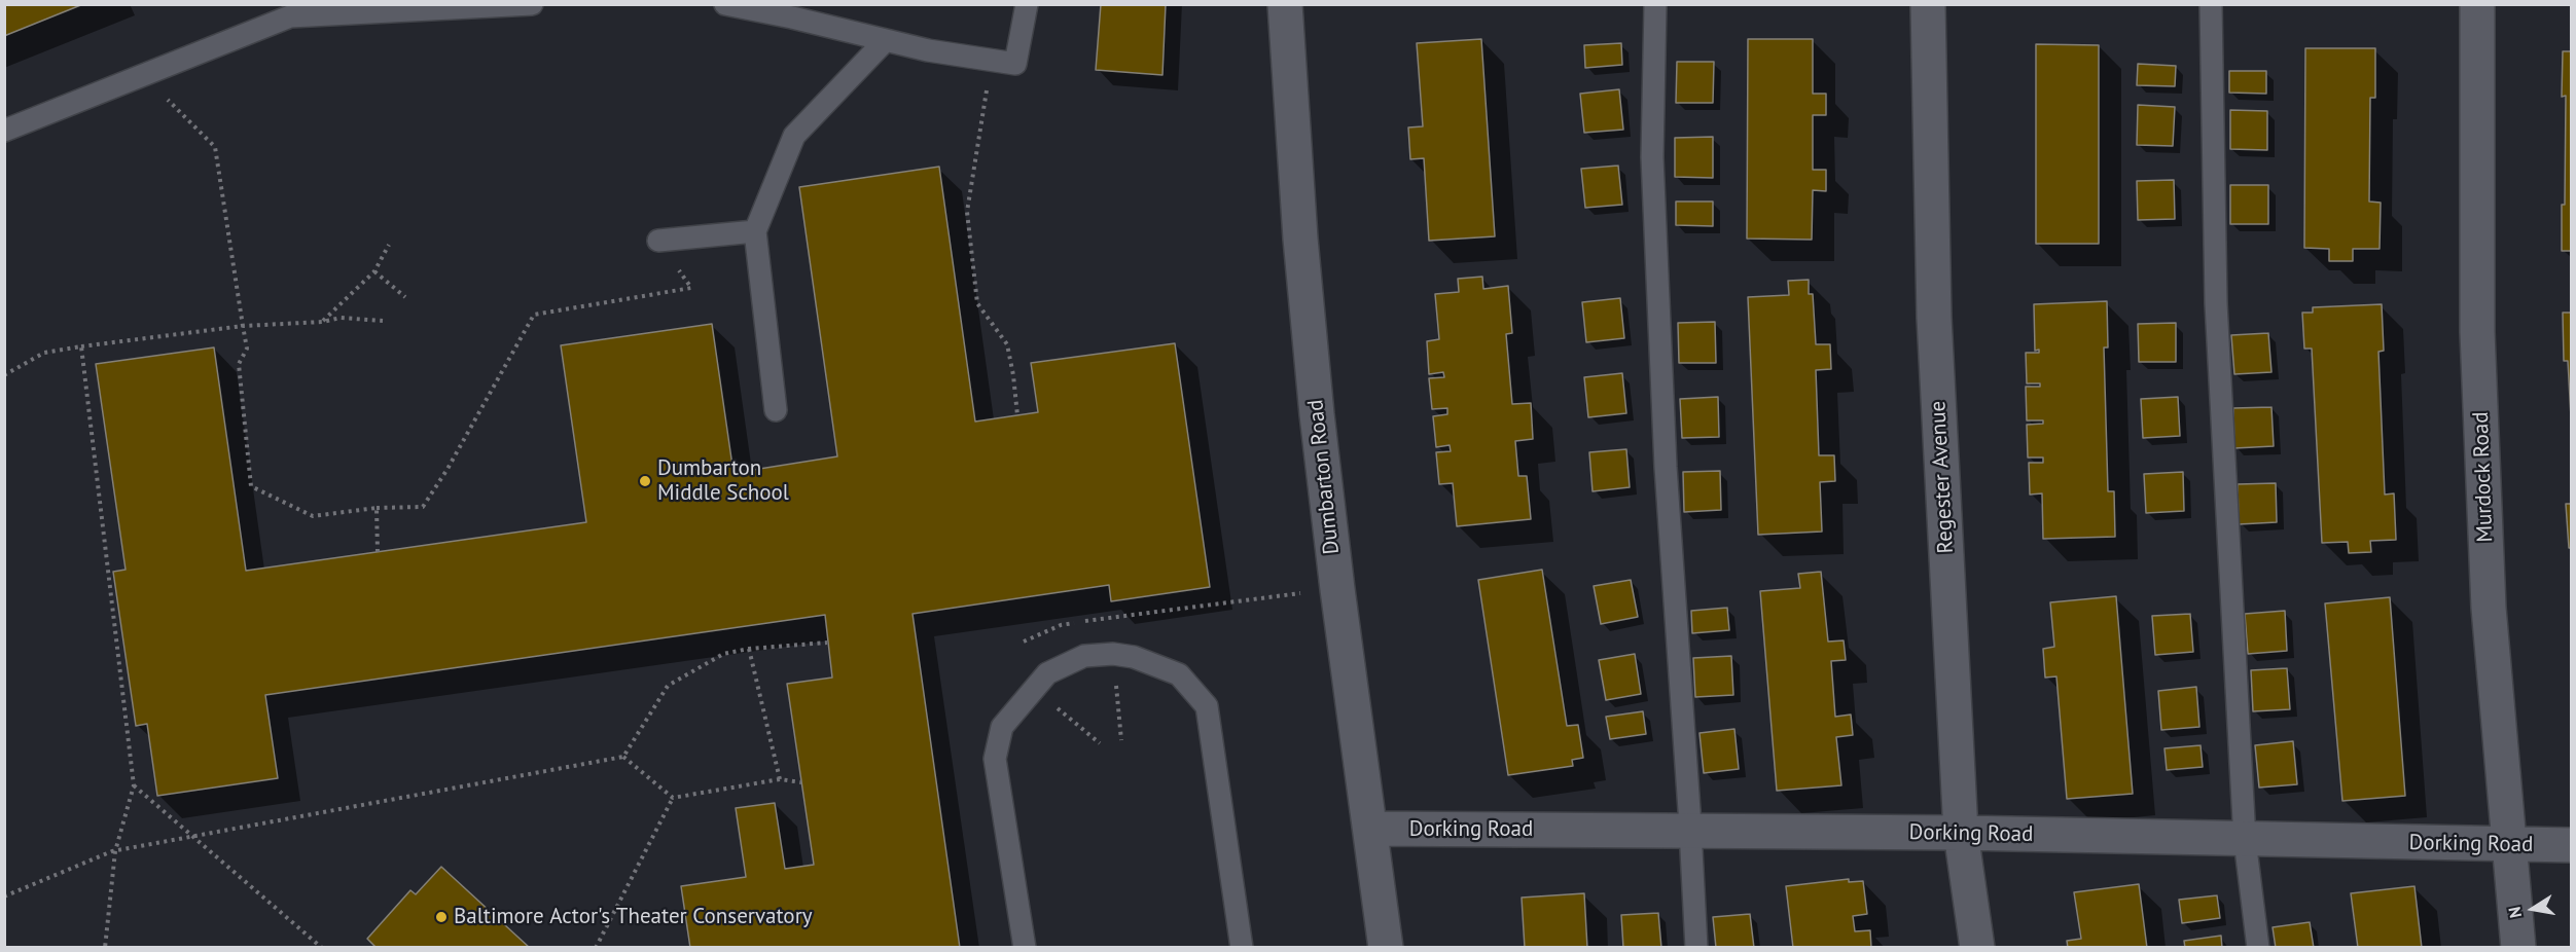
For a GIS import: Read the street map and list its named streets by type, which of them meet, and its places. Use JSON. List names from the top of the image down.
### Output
{
  "streets": {
    "street": [
      "Dumbarton Road",
      "Regester Avenue",
      "Murdock Road",
      "Dorking Road"
    ]
  },
  "crossings": [
    ["Dumbarton Road", "Dorking Road"],
    ["Regester Avenue", "Dorking Road"],
    ["Murdock Road", "Dorking Road"]
  ],
  "places": ["Dumbarton Middle School", "Baltimore Actor's Theater Conservatory"],
  "north": "left"
}
